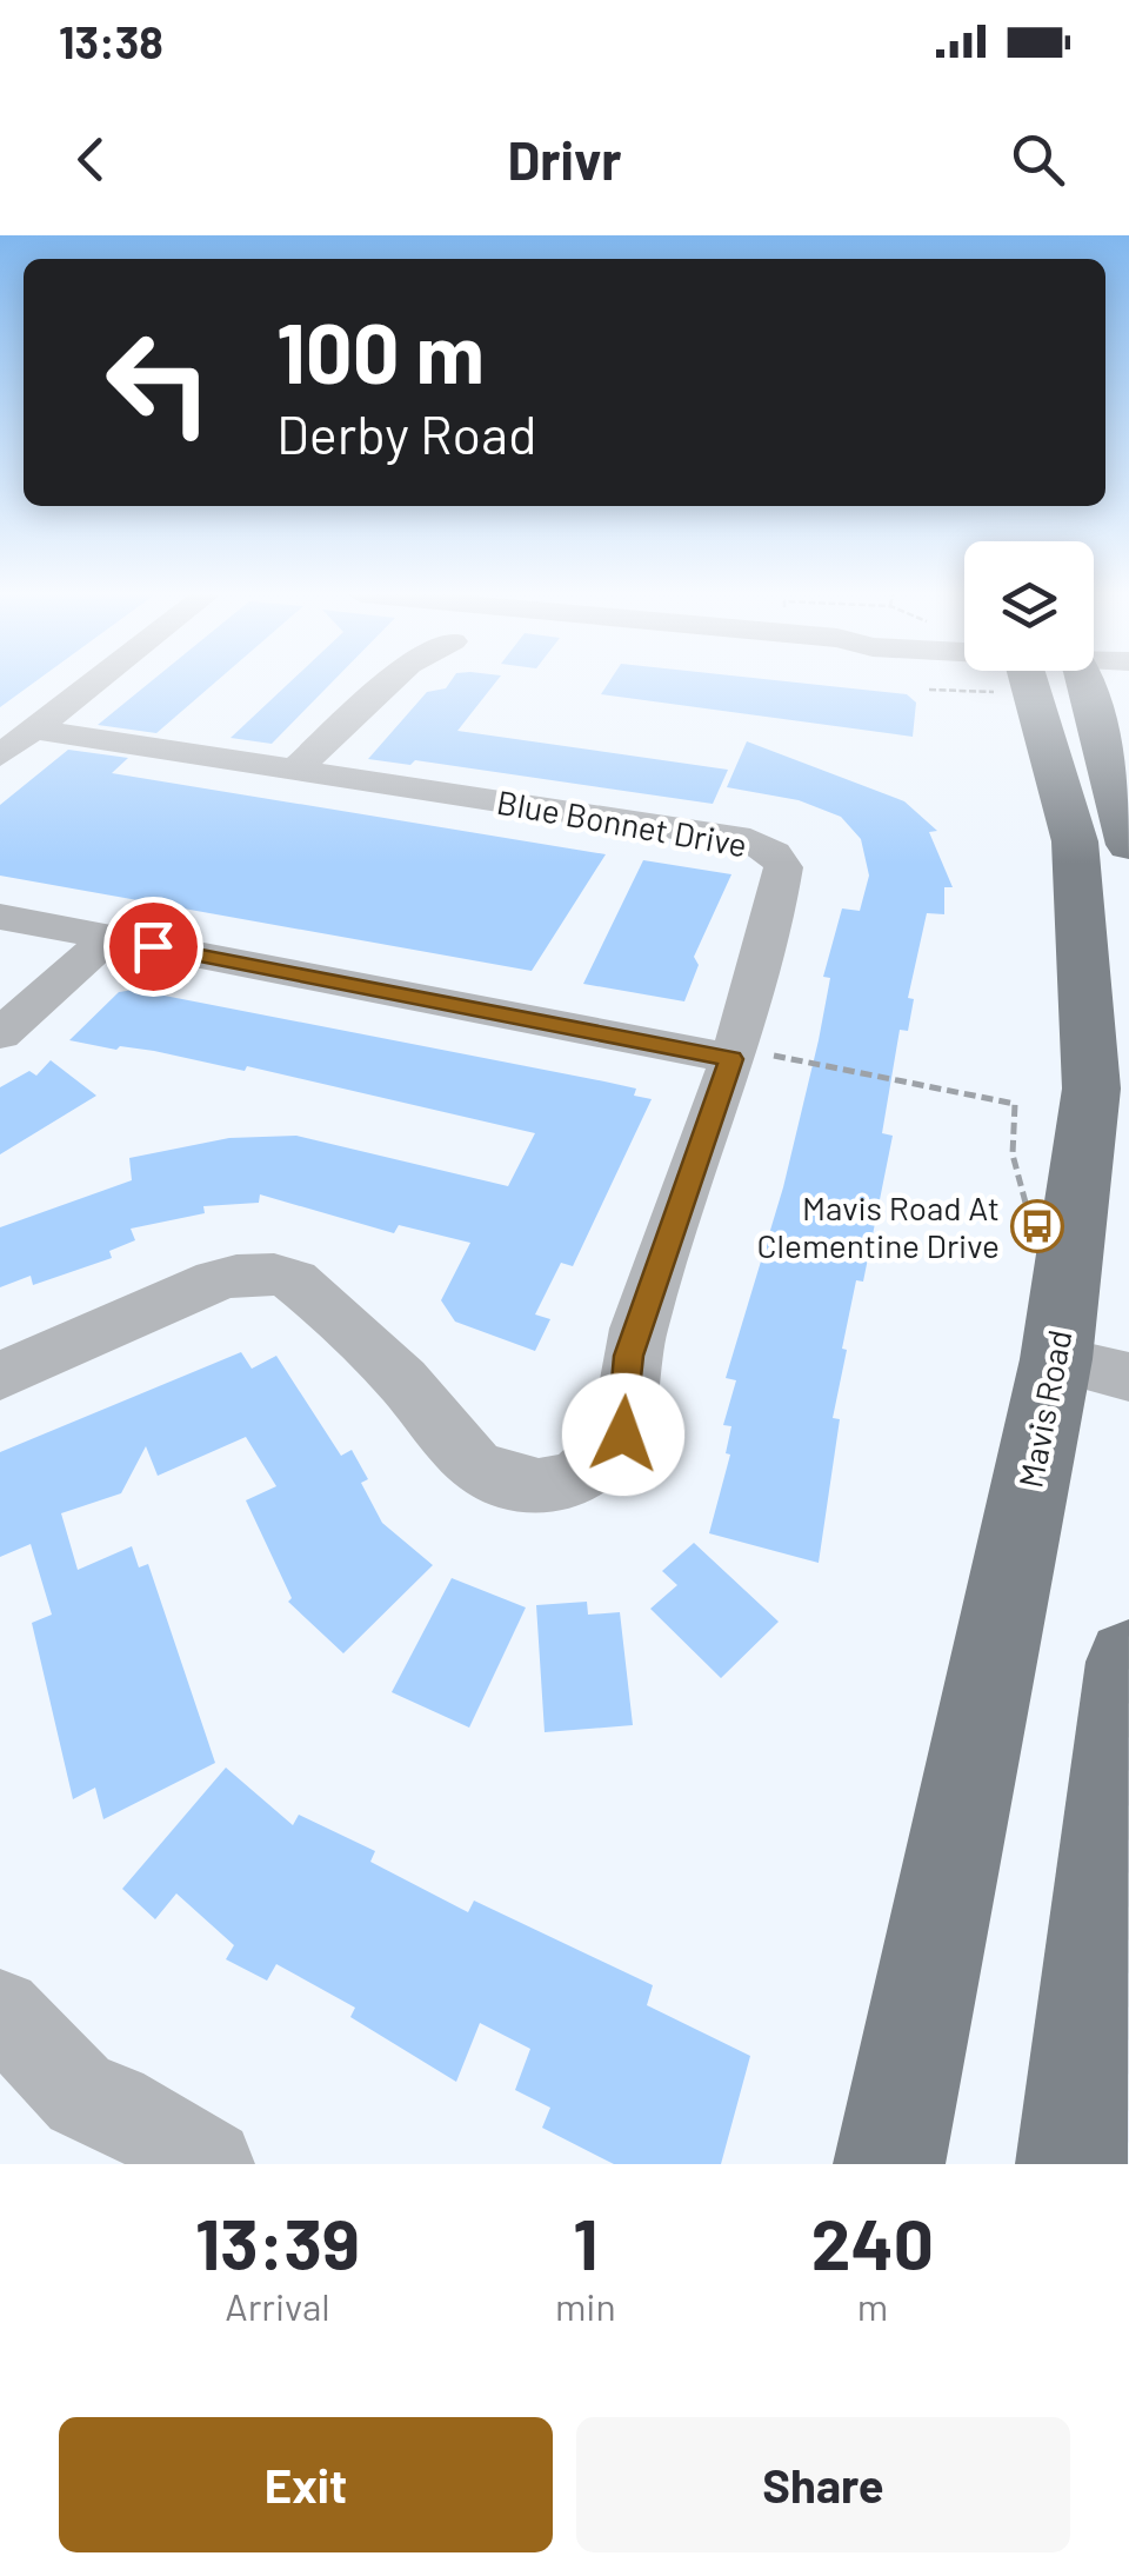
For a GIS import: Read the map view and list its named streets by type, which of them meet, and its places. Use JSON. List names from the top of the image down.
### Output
{
  "streets": {
    "main road": ["Mavis Road"],
    "street": ["Blue Bonnet Drive"]
  },
  "places": {
    "bus stop": ["Mavis Road At Clementine Drive"]
  },
  "page": {
    "status": "13:38",
    "header": "Drivr",
    "turn": ["100 m", "Derby Road"],
    "eta": [
      "13:39",
      "Arrival",
      "1",
      "min",
      "240",
      "m"
    ],
    "buttons": ["Exit", "Share"]
  }
}
